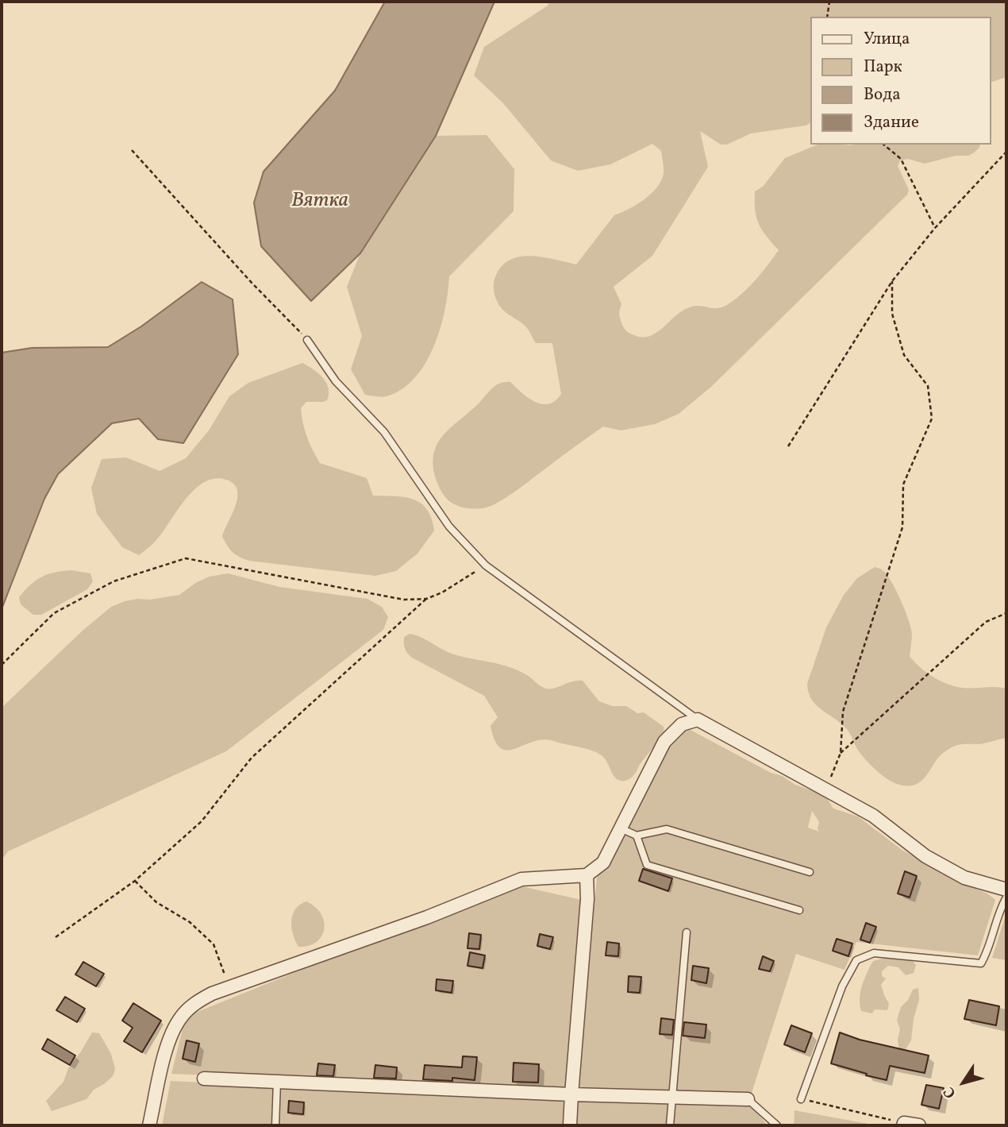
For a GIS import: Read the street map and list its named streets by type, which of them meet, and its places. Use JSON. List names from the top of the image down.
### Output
{
  "water": ["Вятка"],
  "legend": [
    "Улица",
    "Парк",
    "Вода",
    "Здание"
  ],
  "north": "bottom left"
}
